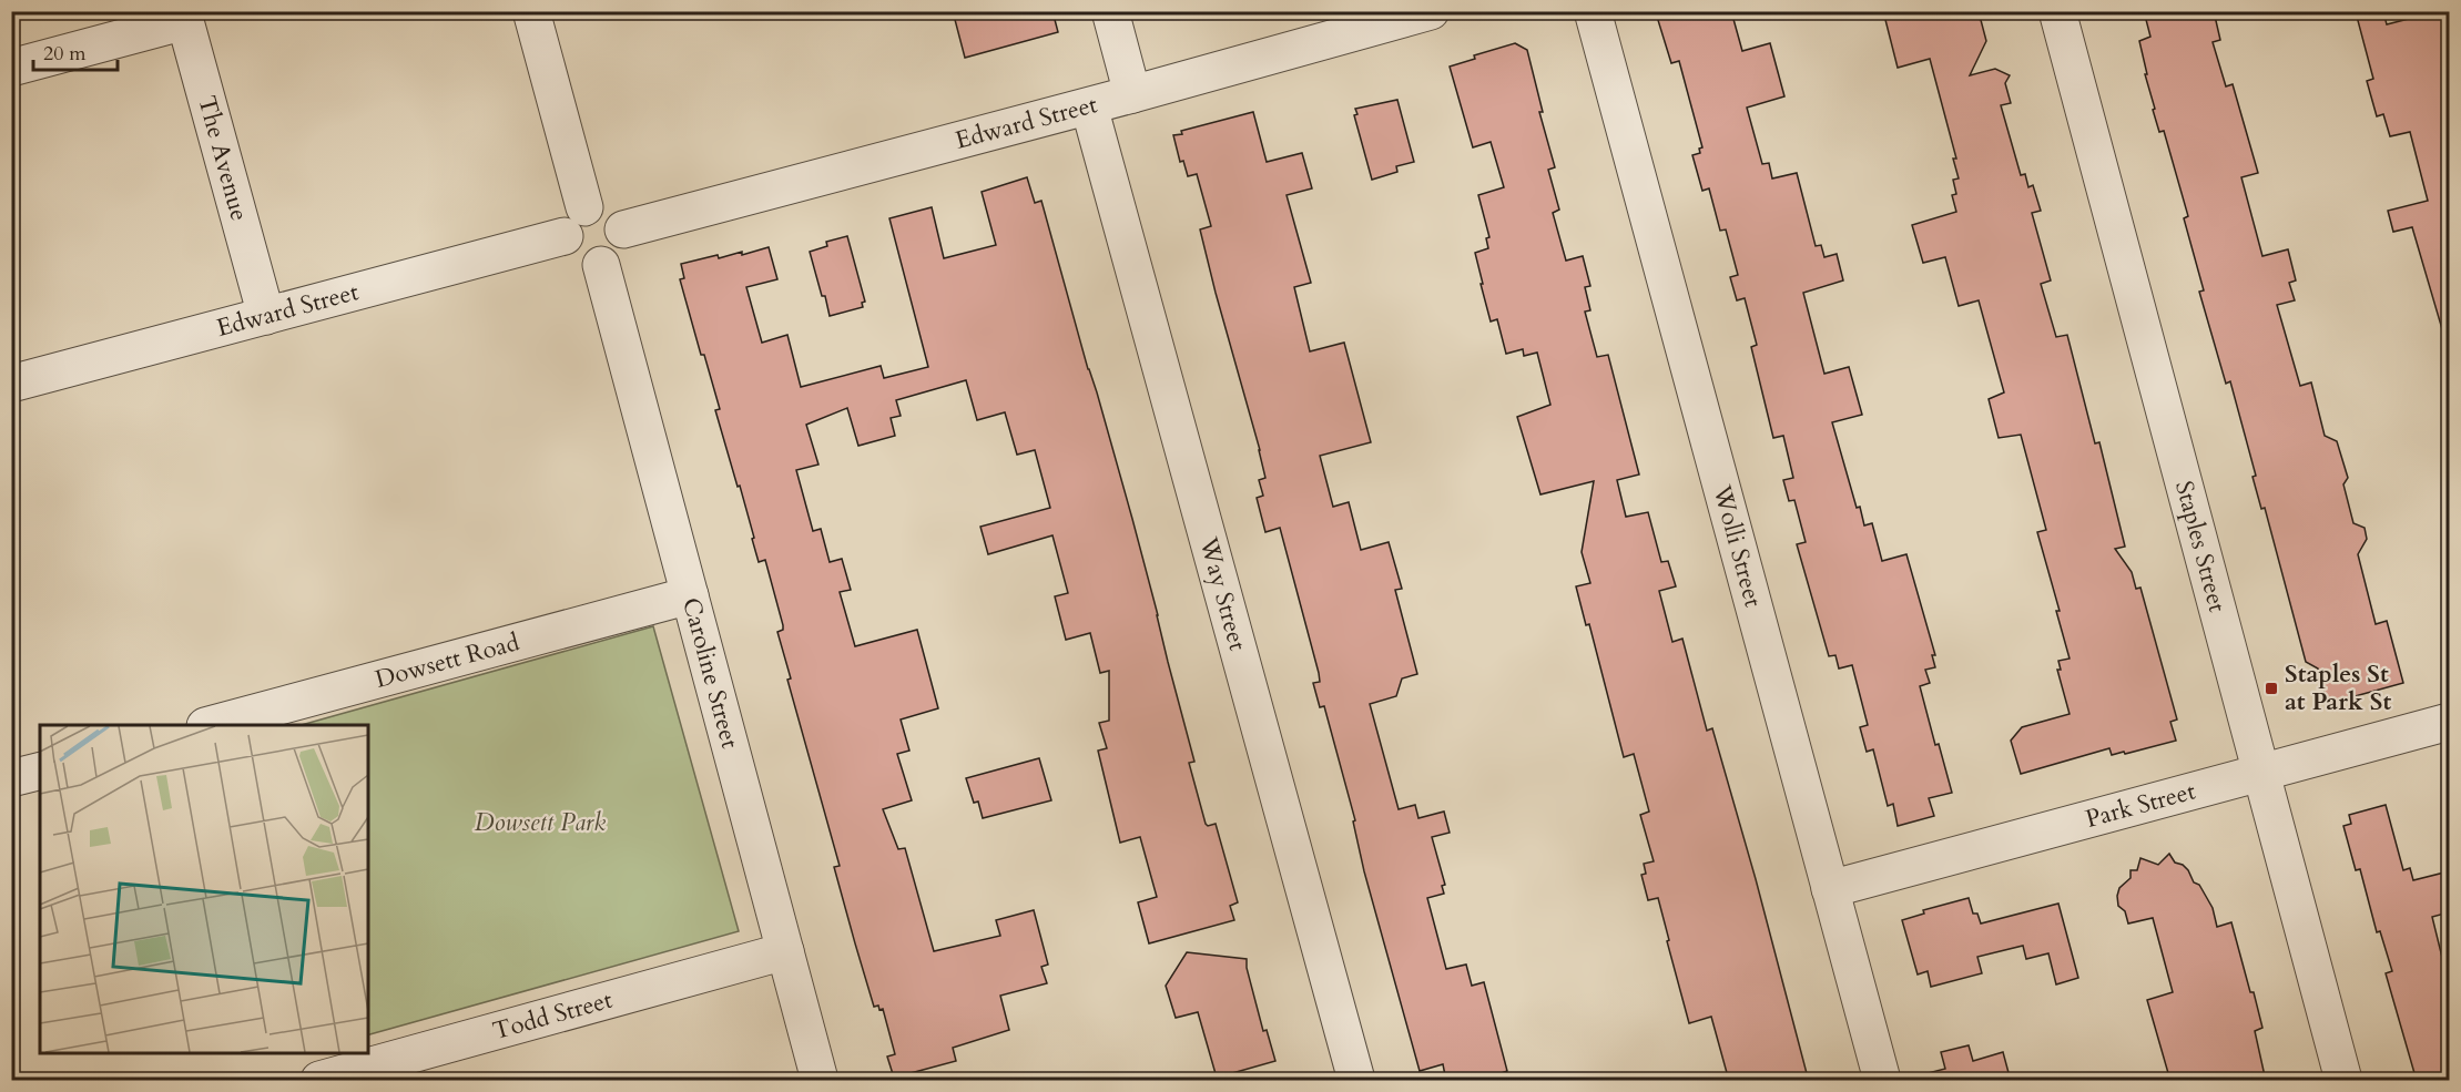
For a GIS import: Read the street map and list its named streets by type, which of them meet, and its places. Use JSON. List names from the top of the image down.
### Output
{
  "streets": {
    "street": [
      "Edward Street",
      "The Avenue",
      "Wolli Street",
      "Staples Street",
      "Way Street",
      "Dowsett Road",
      "Caroline Street",
      "Park Street",
      "Todd Street"
    ]
  },
  "crossings": [
    ["Edward Street", "The Avenue"],
    ["Edward Street", "Way Street"],
    ["Edward Street", "Caroline Street"],
    ["Wolli Street", "Park Street"],
    ["Staples Street", "Park Street"],
    ["Dowsett Road", "Caroline Street"],
    ["Caroline Street", "Todd Street"]
  ],
  "parks": ["Dowsett Park"],
  "places": {
    "transit": ["Staples St at Park St"]
  },
  "scale_bar": "20 m"
}
